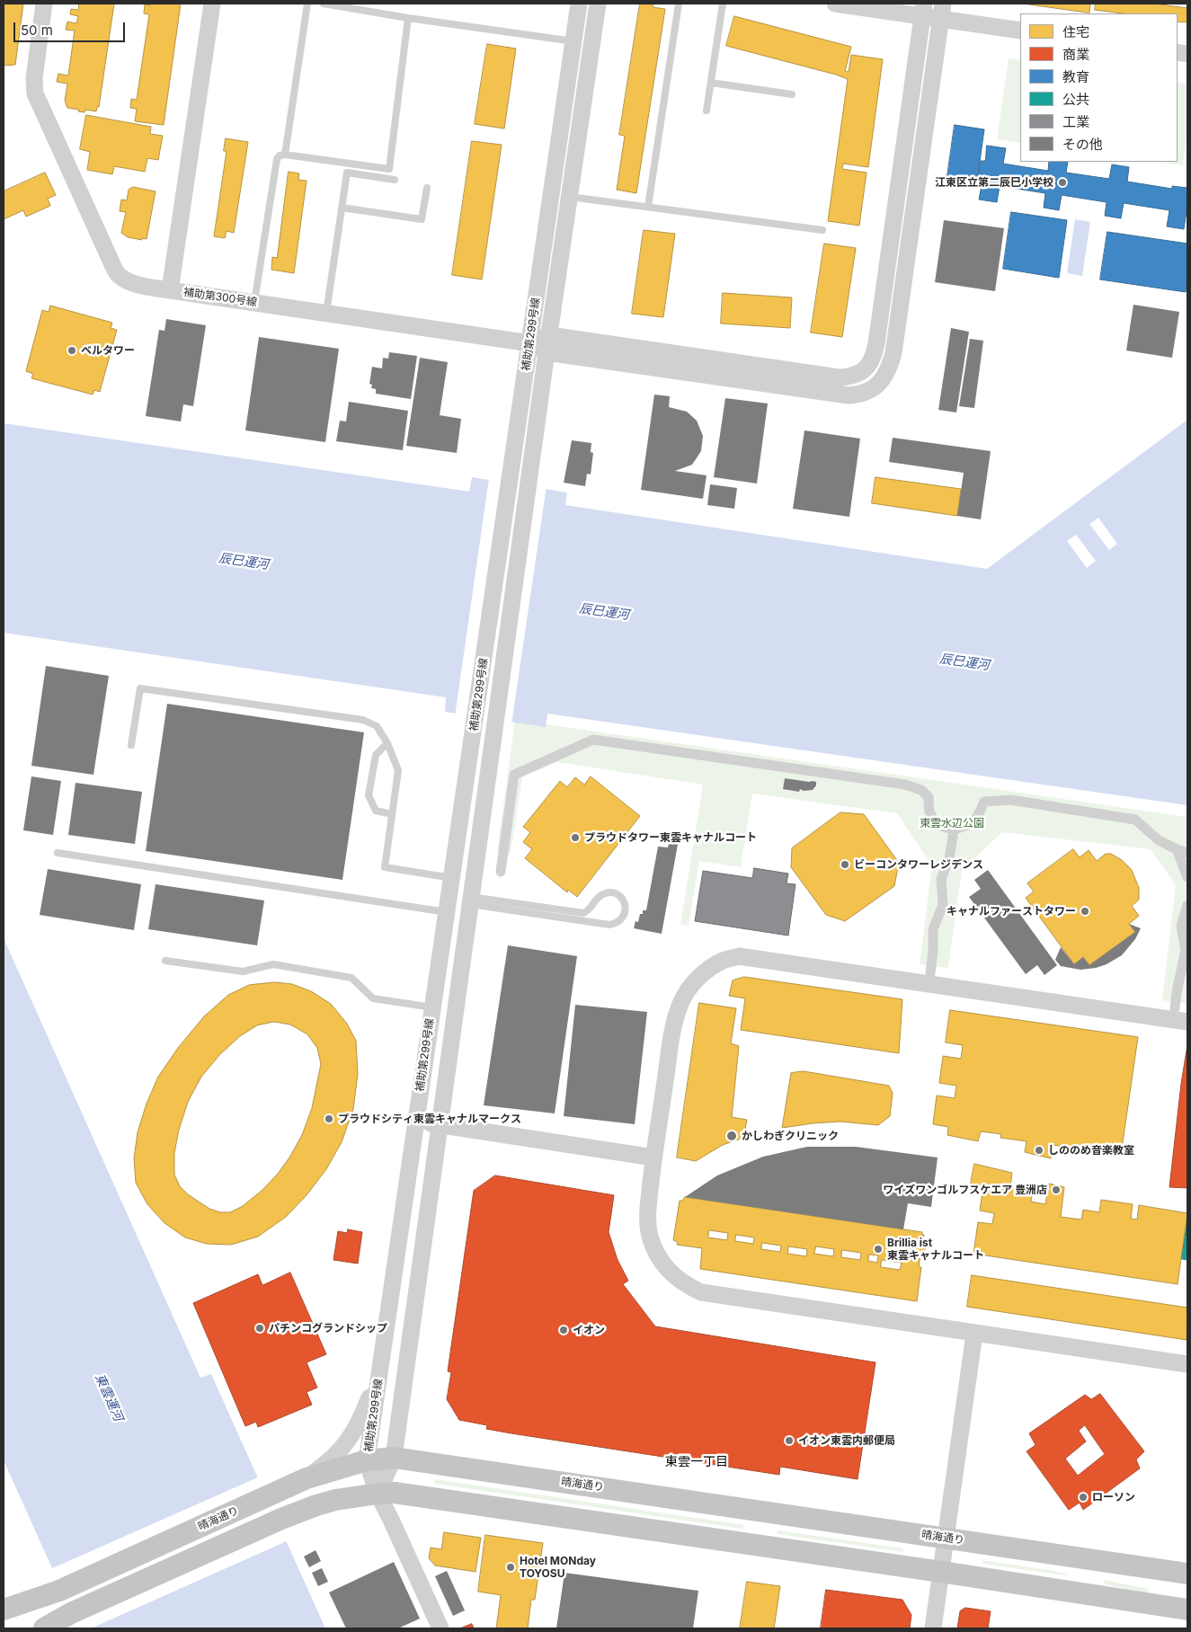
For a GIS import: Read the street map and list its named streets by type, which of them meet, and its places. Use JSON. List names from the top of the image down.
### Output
{
  "streets": {
    "main road": ["晴海通り"],
    "street": ["補助第300号線", "補助第299号線"]
  },
  "crossings": [
    ["補助第300号線", "補助第299号線"],
    ["補助第299号線", "晴海通り"]
  ],
  "districts": ["東雲一丁目"],
  "water": ["辰巳運河", "東雲運河"],
  "parks": ["東雲水辺公園"],
  "places": [
    "江東区立第二辰巳小学校",
    "ベルタワー",
    "プラウドタワー東雲キャナルコート",
    "ビーコンタワーレジデンス",
    "キャナルファーストタワー",
    "プラウドシティ東雲キャナルマークス",
    "かしわぎクリニック",
    "しののめ音楽教室",
    "ワイズワンゴルフスケエア 豊洲店",
    "Brillia ist 東雲キャナルコート",
    "パチンコグランドシップ",
    "イオン",
    "イオン東雲内郵便局",
    "ローソン",
    "Hotel MONday TOYOSU"
  ],
  "legend": [
    "住宅",
    "商業",
    "教育",
    "公共",
    "工業",
    "その他"
  ],
  "scale_bar": "50 m"
}
